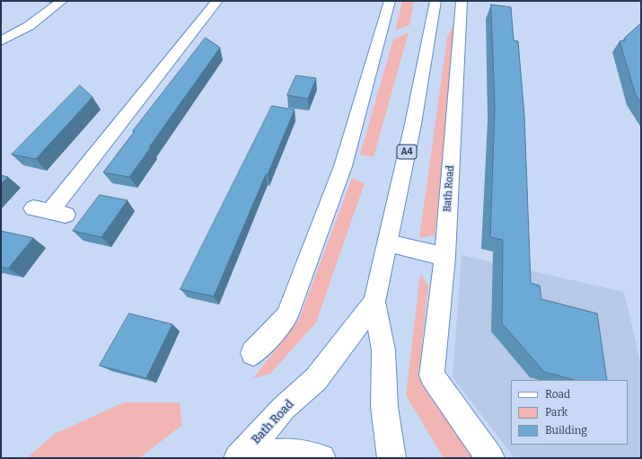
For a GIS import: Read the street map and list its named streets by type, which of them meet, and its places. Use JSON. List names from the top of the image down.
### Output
{
  "streets": {
    "street": ["A4", "Bath Road"]
  },
  "legend": ["Road", "Park", "Building"]
}
